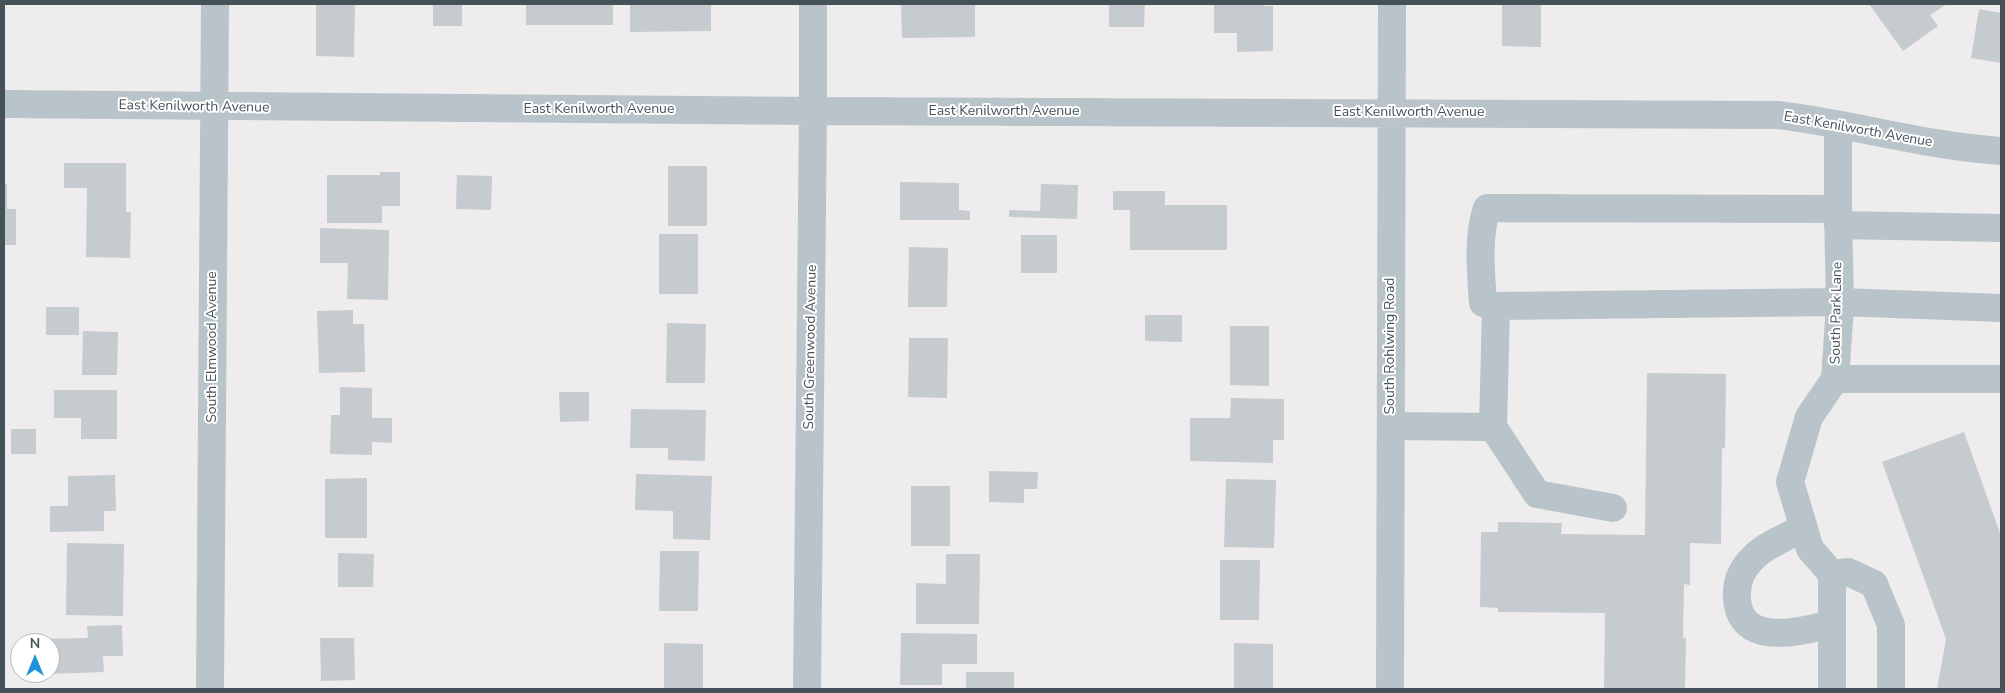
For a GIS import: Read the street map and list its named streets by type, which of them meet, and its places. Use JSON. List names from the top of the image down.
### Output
{
  "streets": {
    "street": [
      "East Kenilworth Avenue",
      "South Park Lane",
      "South Rohlwing Road",
      "South Elmwood Avenue",
      "South Greenwood Avenue"
    ]
  },
  "crossings": [
    ["East Kenilworth Avenue", "South Park Lane"],
    ["East Kenilworth Avenue", "South Rohlwing Road"],
    ["East Kenilworth Avenue", "South Elmwood Avenue"],
    ["East Kenilworth Avenue", "South Greenwood Avenue"]
  ],
  "north": "top"
}
